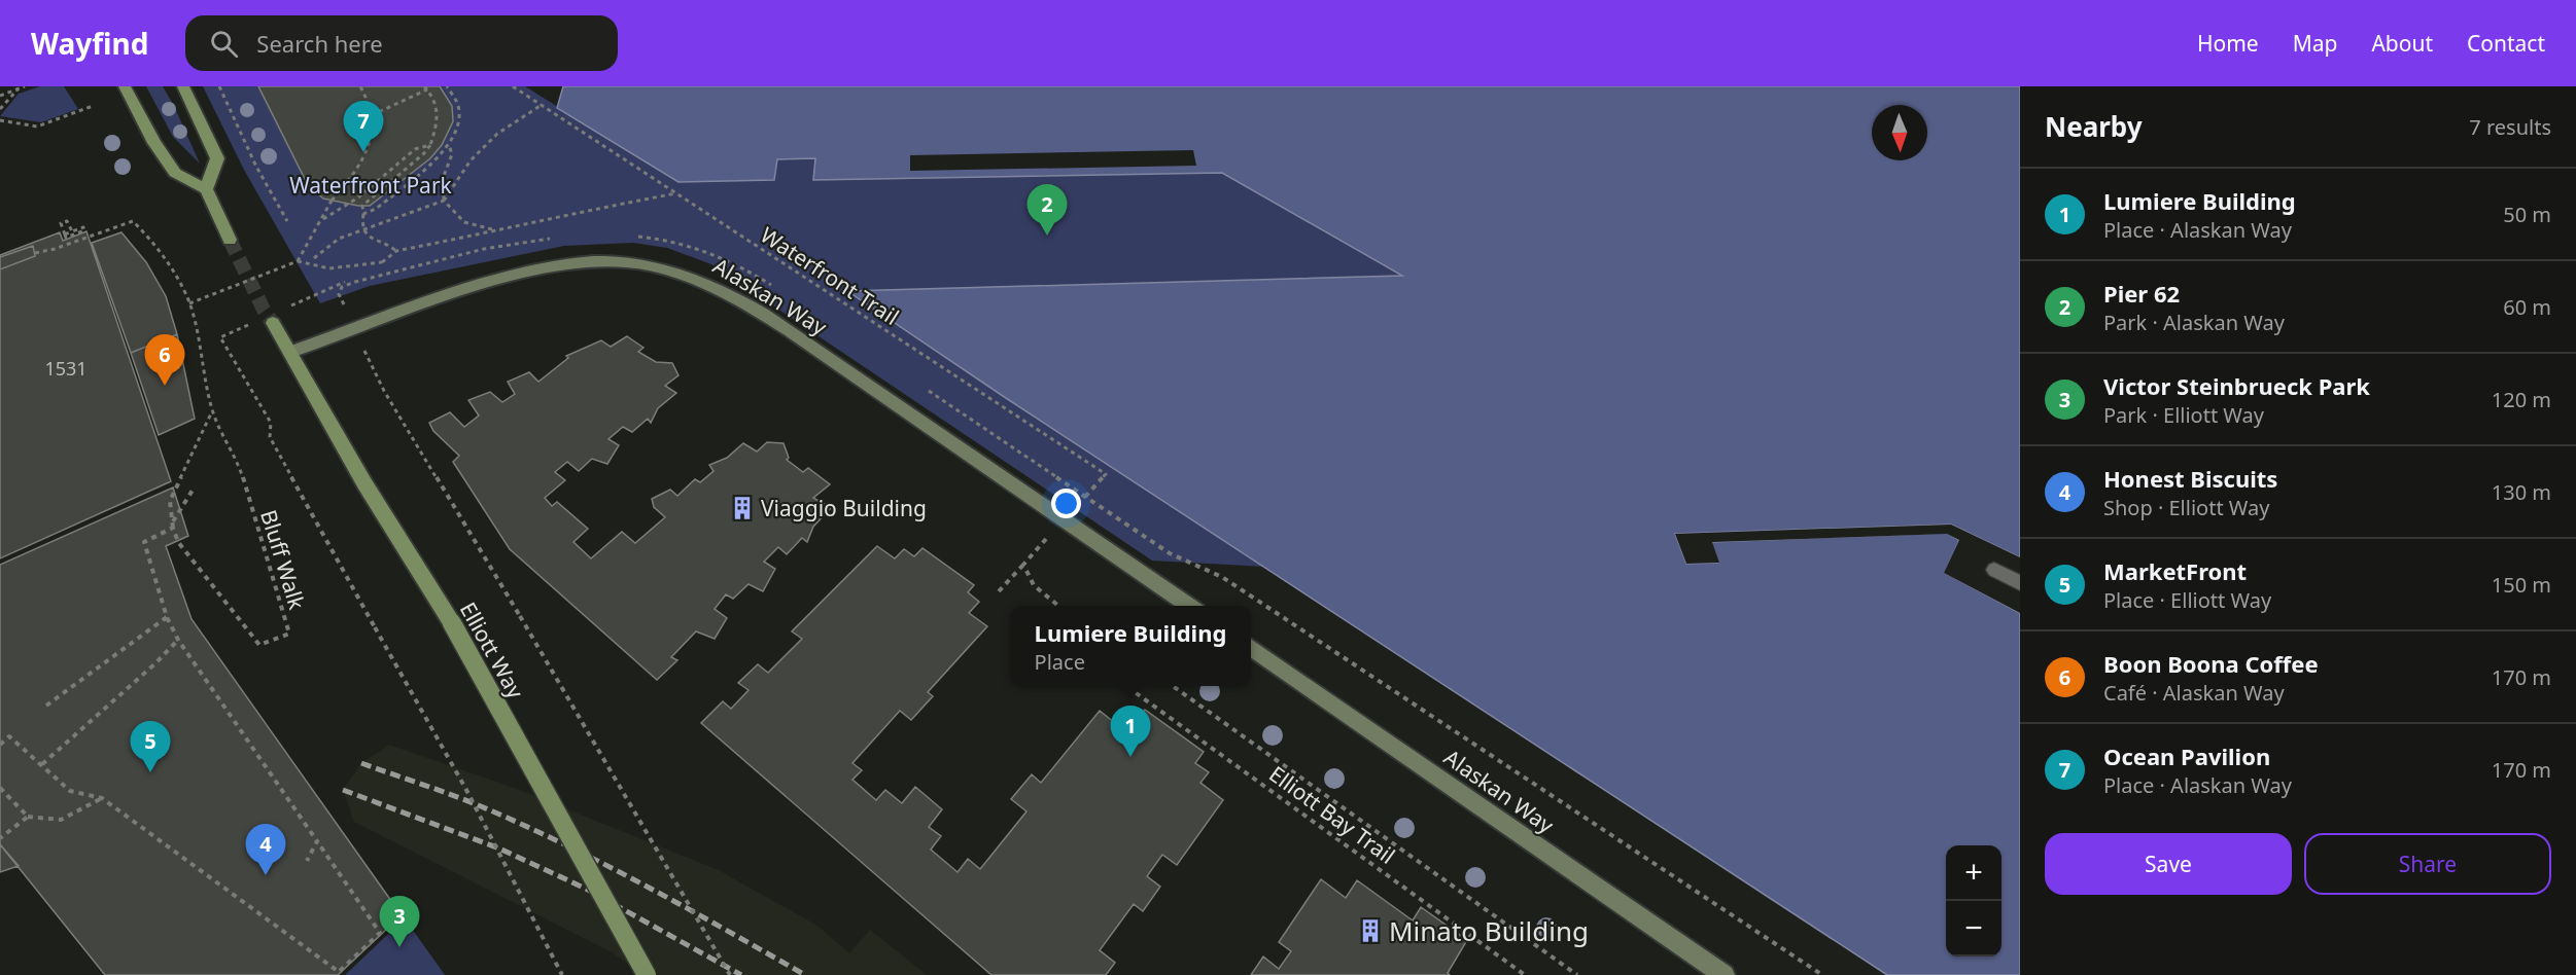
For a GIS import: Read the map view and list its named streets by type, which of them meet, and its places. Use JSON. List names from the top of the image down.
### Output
{
  "streets": {
    "main road": ["Alaskan Way", "Elliott Way"],
    "path": ["Waterfront Trail", "Bluff Walk", "Elliott Bay Trail"]
  },
  "crossings": [
    ["Alaskan Way", "Elliott Way"]
  ],
  "parks": ["Waterfront Park"],
  "places": {
    "building": ["Viaggio Building", "Minato Building"]
  },
  "house_numbers": ["1531"],
  "north": "bottom",
  "page": {
    "header": "Wayfind",
    "search": "Search here",
    "nav": [
      "Home",
      "Map",
      "About",
      "Contact"
    ],
    "heading": ["Nearby", "7 results"],
    "pins": [
      "7",
      "2",
      "6",
      "1",
      "5",
      "4",
      "3"
    ],
    "list": [
      {
        "mark": "1",
        "name": "Lumiere Building",
        "note": "Place · Alaskan Way",
        "value": "50 m"
      },
      {
        "mark": "2",
        "name": "Pier 62",
        "note": "Park · Alaskan Way",
        "value": "60 m"
      },
      {
        "mark": "3",
        "name": "Victor Steinbrueck Park",
        "note": "Park · Elliott Way",
        "value": "120 m"
      },
      {
        "mark": "4",
        "name": "Honest Biscuits",
        "note": "Shop · Elliott Way",
        "value": "130 m"
      },
      {
        "mark": "5",
        "name": "MarketFront",
        "note": "Place · Elliott Way",
        "value": "150 m"
      },
      {
        "mark": "6",
        "name": "Boon Boona Coffee",
        "note": "Café · Alaskan Way",
        "value": "170 m"
      },
      {
        "mark": "7",
        "name": "Ocean Pavilion",
        "note": "Place · Alaskan Way",
        "value": "170 m"
      }
    ],
    "popup": ["Lumiere Building", "Place"],
    "buttons": ["Save", "Share"],
    "map_buttons": ["+", "−"]
  }
}
